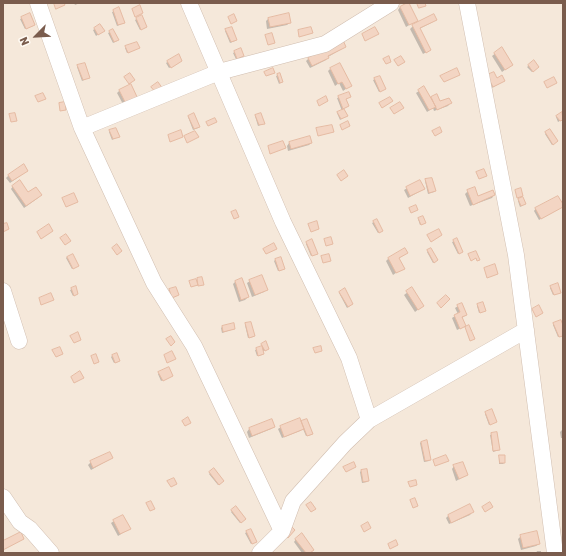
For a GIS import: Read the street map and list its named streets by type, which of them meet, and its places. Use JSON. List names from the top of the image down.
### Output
{
  "north": "bottom left"
}
